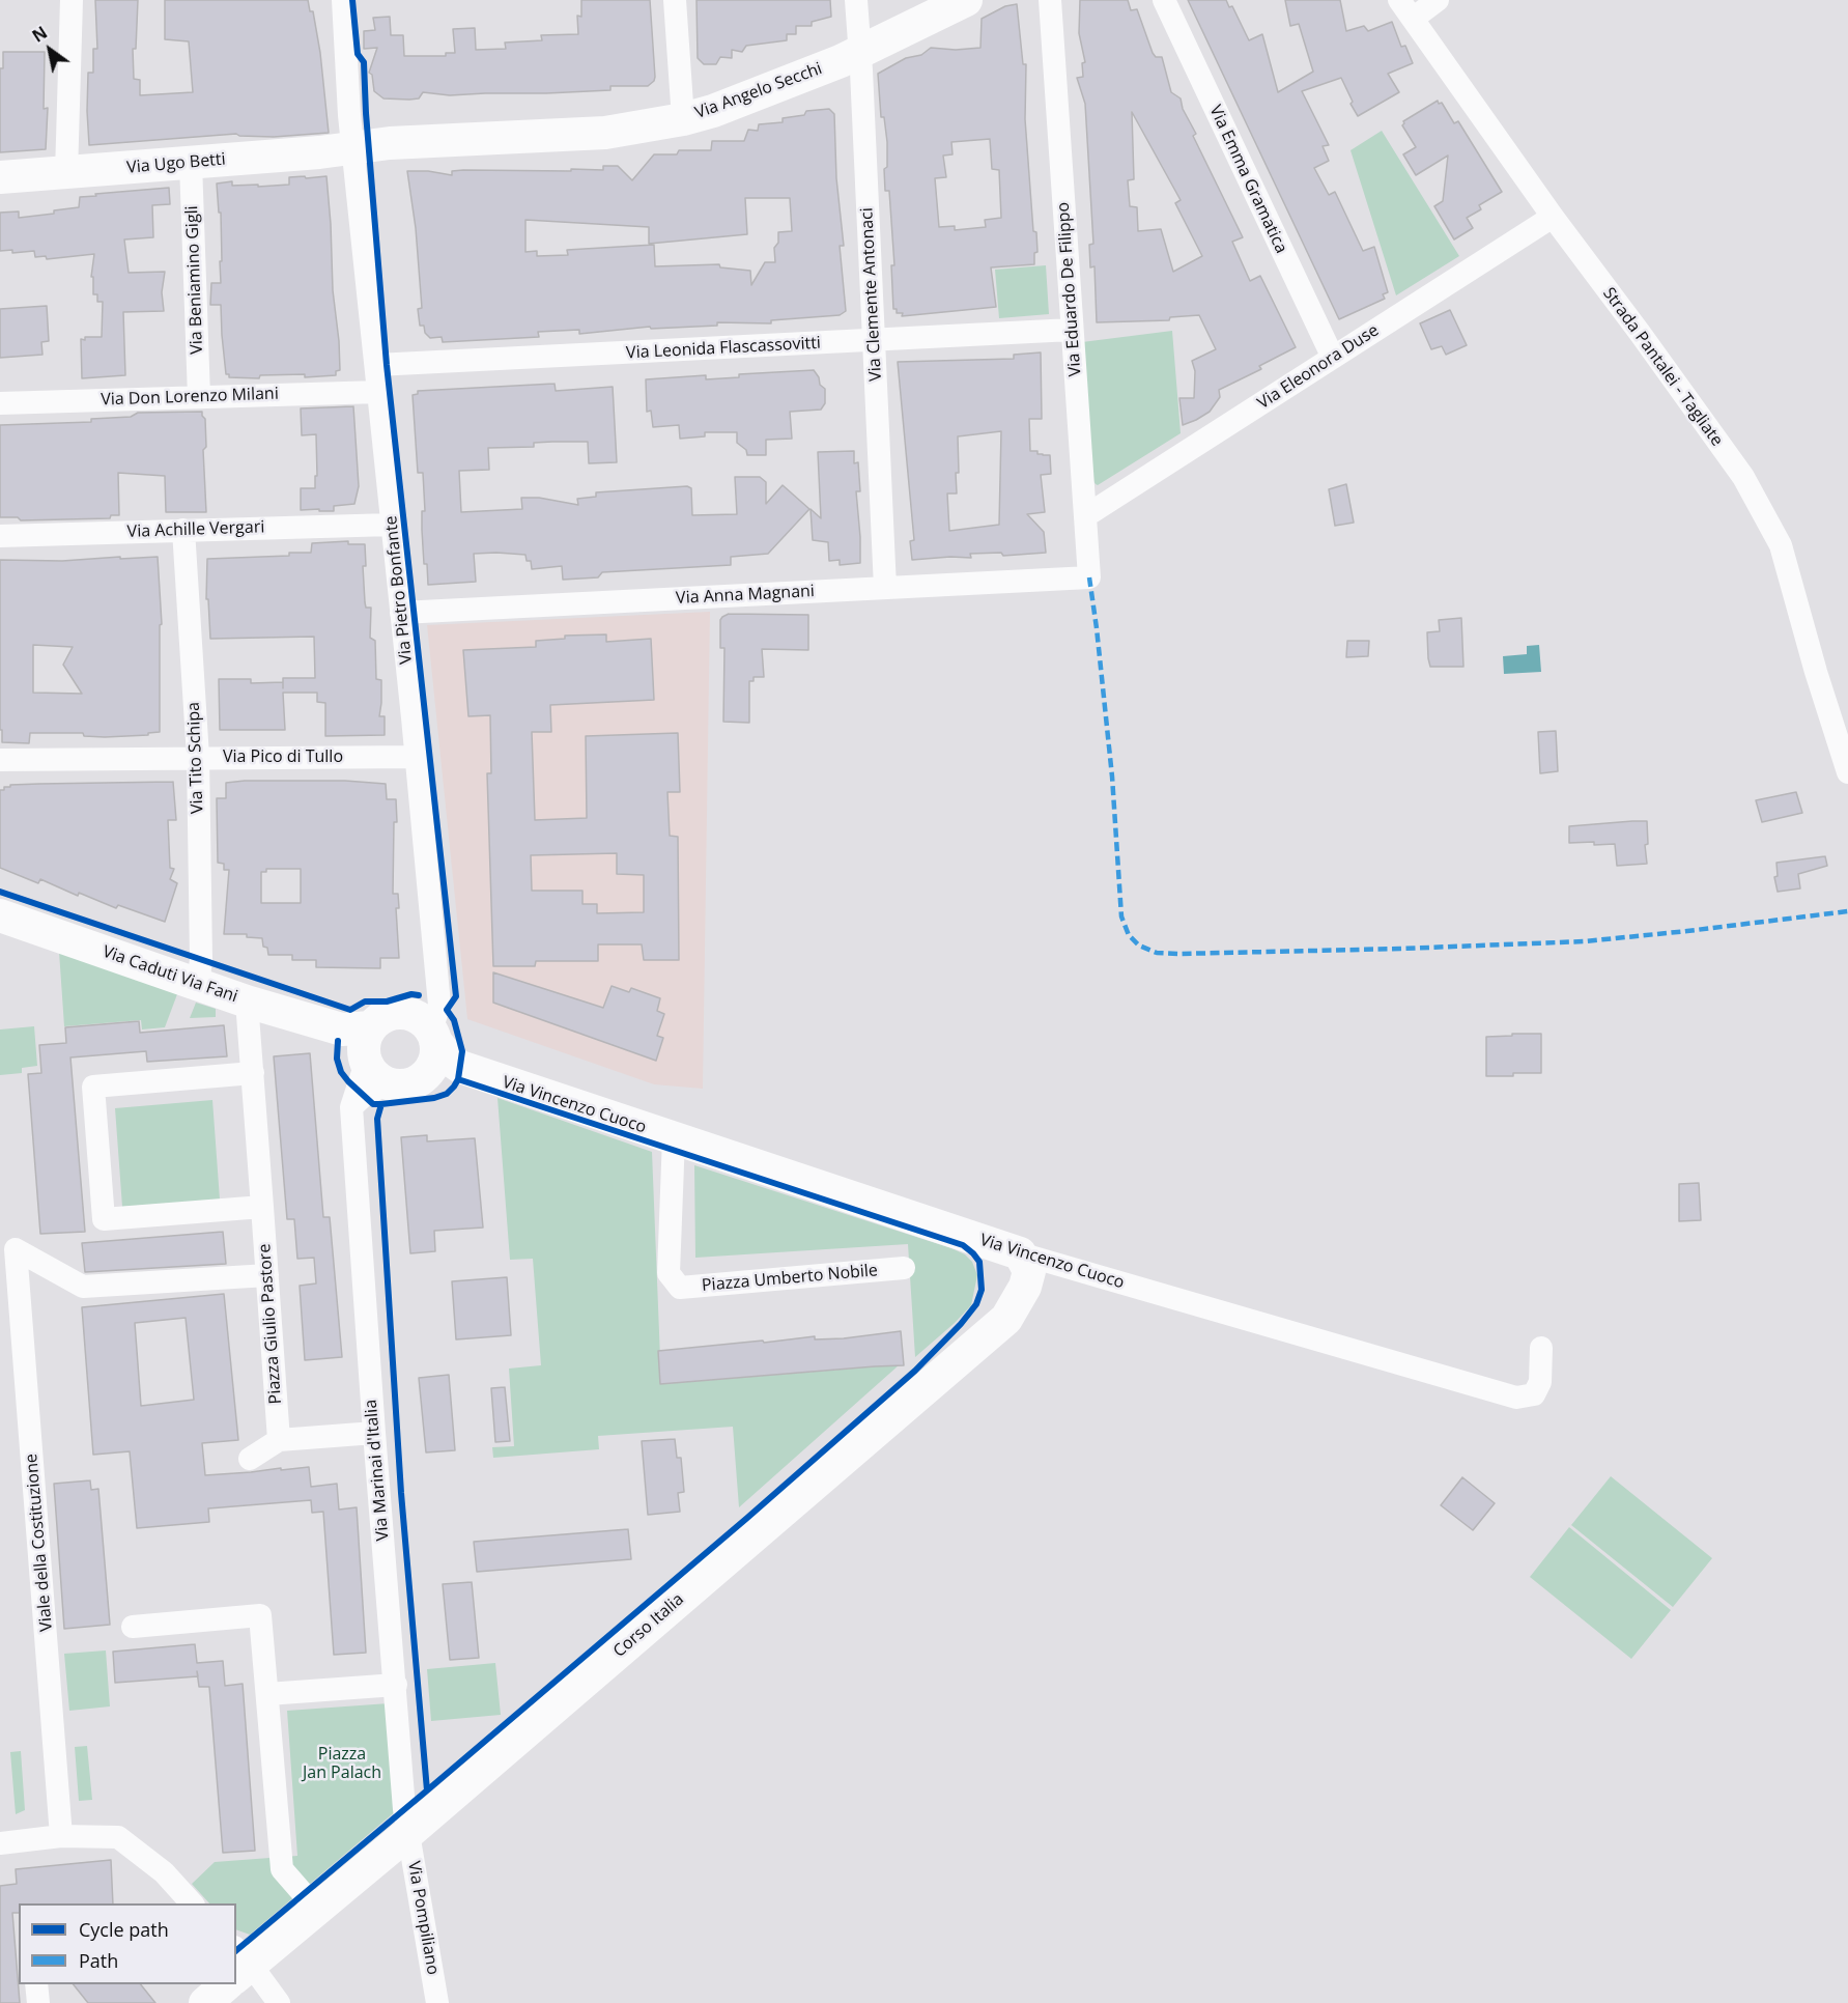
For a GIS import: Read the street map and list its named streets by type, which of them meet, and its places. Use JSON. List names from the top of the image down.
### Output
{
  "streets": {
    "street": [
      "Via Angelo Secchi",
      "Via Ugo Betti",
      "Via Emma Gramatica",
      "Via Beniamino Gigli",
      "Via Eduardo De Filippo",
      "Via Clemente Antonaci",
      "Via Leonida Flascassovitti",
      "Via Eleonora Duse",
      "Strada Pantalei - Tagliate",
      "Via Don Lorenzo Milani",
      "Via Achille Vergari",
      "Via Pietro Bonfante",
      "Via Anna Magnani",
      "Via Pico di Tullo",
      "Via Tito Schipa",
      "Via Caduti Via Fani",
      "Via Vincenzo Cuoco",
      "Piazza Umberto Nobile",
      "Piazza Giulio Pastore",
      "Via Marinai d'Italia",
      "Viale della Costituzione",
      "Corso Italia",
      "Via Pompiliano"
    ]
  },
  "crossings": [
    ["Via Angelo Secchi", "Via Ugo Betti"],
    ["Via Angelo Secchi", "Via Clemente Antonaci"],
    ["Via Angelo Secchi", "Via Pietro Bonfante"],
    ["Via Ugo Betti", "Via Beniamino Gigli"],
    ["Via Ugo Betti", "Via Pietro Bonfante"],
    ["Via Emma Gramatica", "Via Eleonora Duse"],
    ["Via Beniamino Gigli", "Via Don Lorenzo Milani"],
    ["Via Eduardo De Filippo", "Via Leonida Flascassovitti"],
    ["Via Eduardo De Filippo", "Via Eleonora Duse"],
    ["Via Eduardo De Filippo", "Via Anna Magnani"],
    ["Via Clemente Antonaci", "Via Leonida Flascassovitti"],
    ["Via Clemente Antonaci", "Via Anna Magnani"],
    ["Via Leonida Flascassovitti", "Via Pietro Bonfante"],
    ["Via Eleonora Duse", "Strada Pantalei - Tagliate"],
    ["Via Don Lorenzo Milani", "Via Pietro Bonfante"],
    ["Via Achille Vergari", "Via Pietro Bonfante"],
    ["Via Achille Vergari", "Via Tito Schipa"],
    ["Via Pietro Bonfante", "Via Anna Magnani"],
    ["Via Pietro Bonfante", "Via Pico di Tullo"],
    ["Via Pietro Bonfante", "Via Caduti Via Fani"],
    ["Via Pietro Bonfante", "Via Vincenzo Cuoco"],
    ["Via Pietro Bonfante", "Via Marinai d'Italia"],
    ["Via Pico di Tullo", "Via Tito Schipa"],
    ["Via Tito Schipa", "Via Caduti Via Fani"],
    ["Via Caduti Via Fani", "Via Vincenzo Cuoco"],
    ["Via Caduti Via Fani", "Piazza Giulio Pastore"],
    ["Via Caduti Via Fani", "Via Marinai d'Italia"],
    ["Via Vincenzo Cuoco", "Piazza Umberto Nobile"],
    ["Via Vincenzo Cuoco", "Via Marinai d'Italia"],
    ["Via Vincenzo Cuoco", "Corso Italia"],
    ["Via Marinai d'Italia", "Corso Italia"],
    ["Via Marinai d'Italia", "Via Pompiliano"],
    ["Corso Italia", "Via Pompiliano"]
  ],
  "parks": ["Piazza Jan Palach"],
  "legend": ["Cycle path", "Path"],
  "north": "top left"
}
